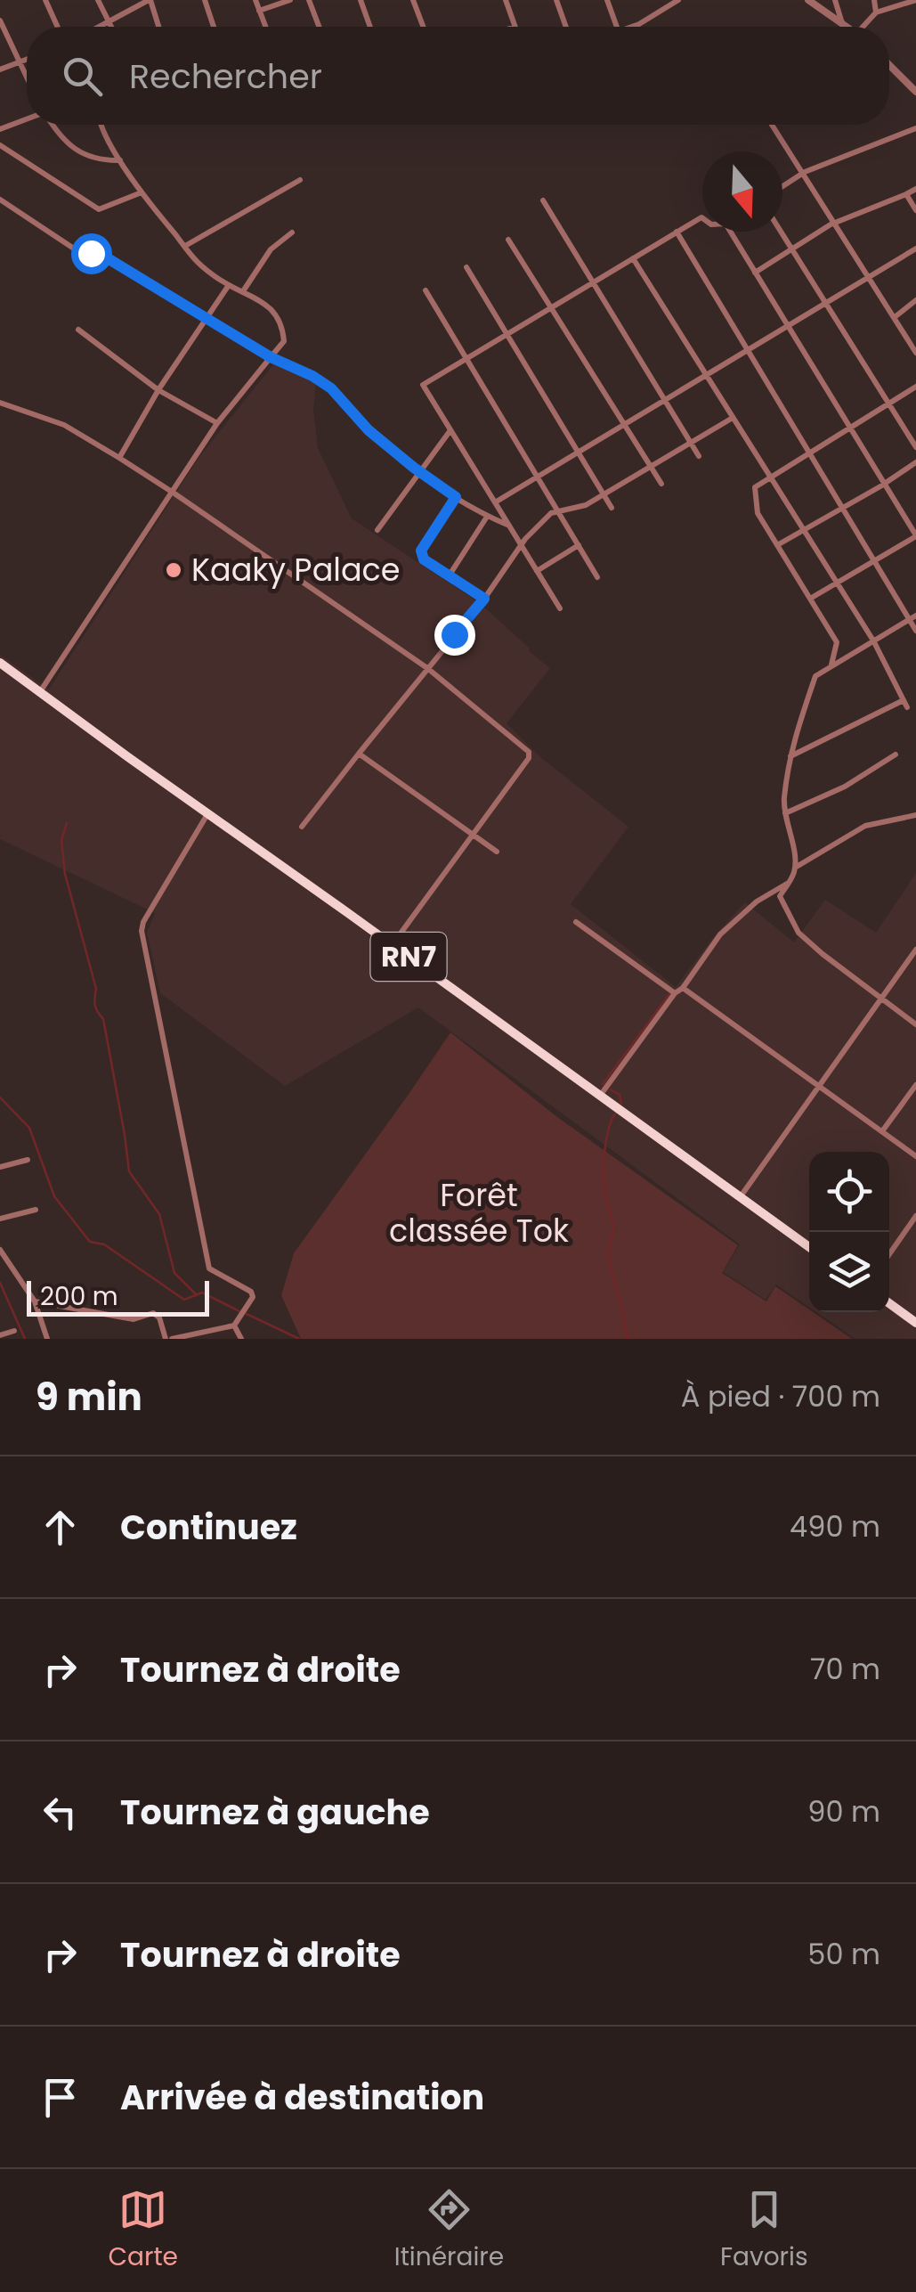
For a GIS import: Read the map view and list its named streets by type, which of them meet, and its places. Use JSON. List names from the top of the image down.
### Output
{
  "streets": {
    "highway": ["RN7"]
  },
  "parks": ["Forêt classée Tok"],
  "places": ["Kaaky Palace"],
  "scale_bar": "200 m",
  "north": "bottom",
  "page": {
    "search": "Rechercher",
    "scale": "200 m",
    "heading": ["9 min", "À pied · 700 m"],
    "list": [
      ["Continuez", "490 m"],
      ["Tournez à droite", "70 m"],
      ["Tournez à gauche", "90 m"],
      ["Tournez à droite", "50 m"],
      "Arrivée à destination"
    ],
    "nav": ["Carte", "Itinéraire", "Favoris"]
  }
}
